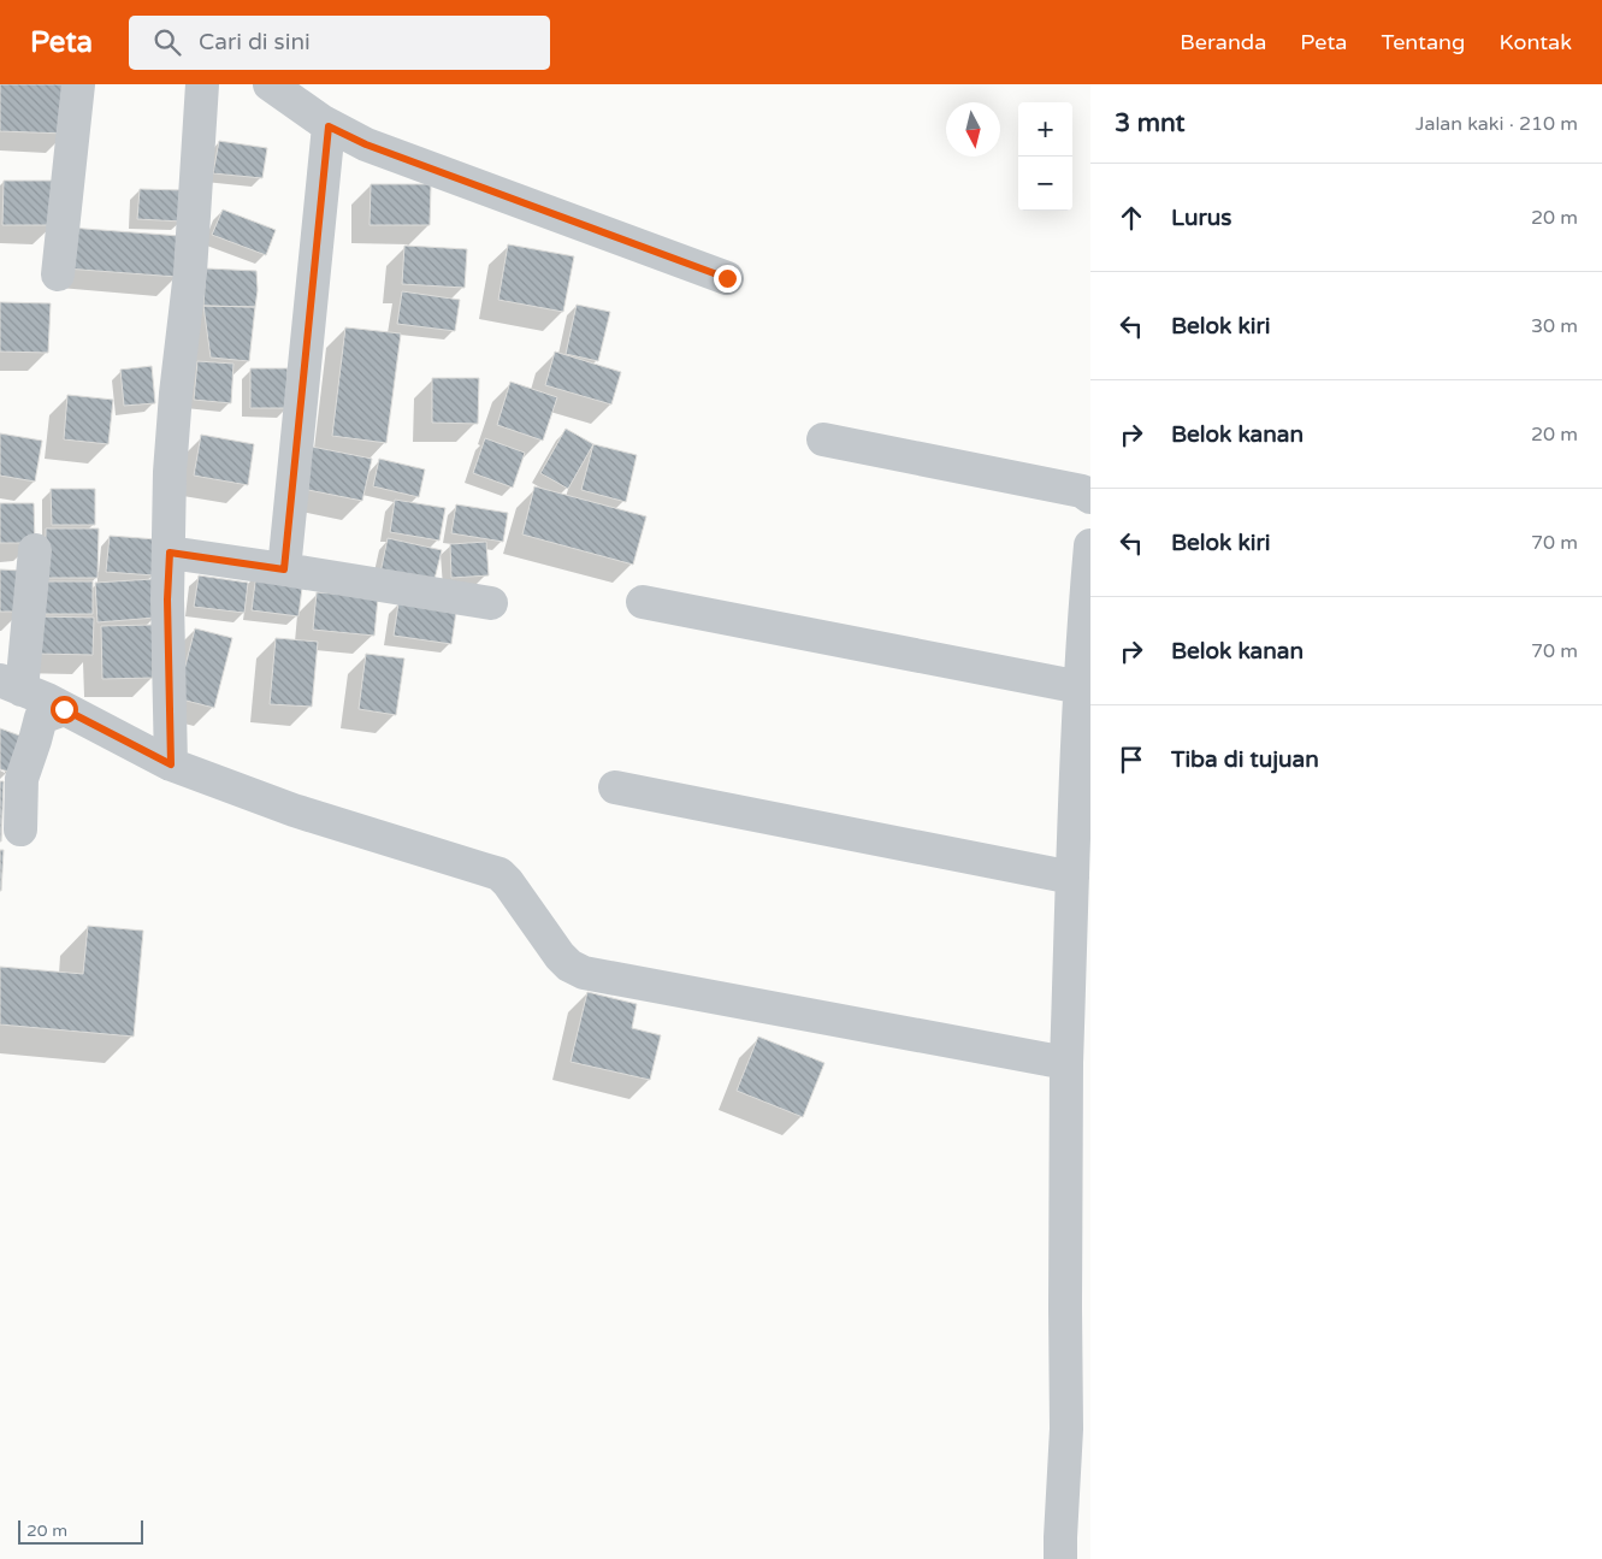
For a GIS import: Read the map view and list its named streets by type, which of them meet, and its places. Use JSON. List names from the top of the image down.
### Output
{
  "scale_bar": "20 m",
  "north": "bottom",
  "page": {
    "header": "Peta",
    "search": "Cari di sini",
    "nav": [
      "Beranda",
      "Peta",
      "Tentang",
      "Kontak"
    ],
    "heading": ["3 mnt", "Jalan kaki · 210 m"],
    "map_buttons": ["+", "−"],
    "list": [
      ["Lurus", "20 m"],
      ["Belok kiri", "30 m"],
      ["Belok kanan", "20 m"],
      ["Belok kiri", "70 m"],
      ["Belok kanan", "70 m"],
      "Tiba di tujuan"
    ],
    "scale": "20 m"
  }
}
